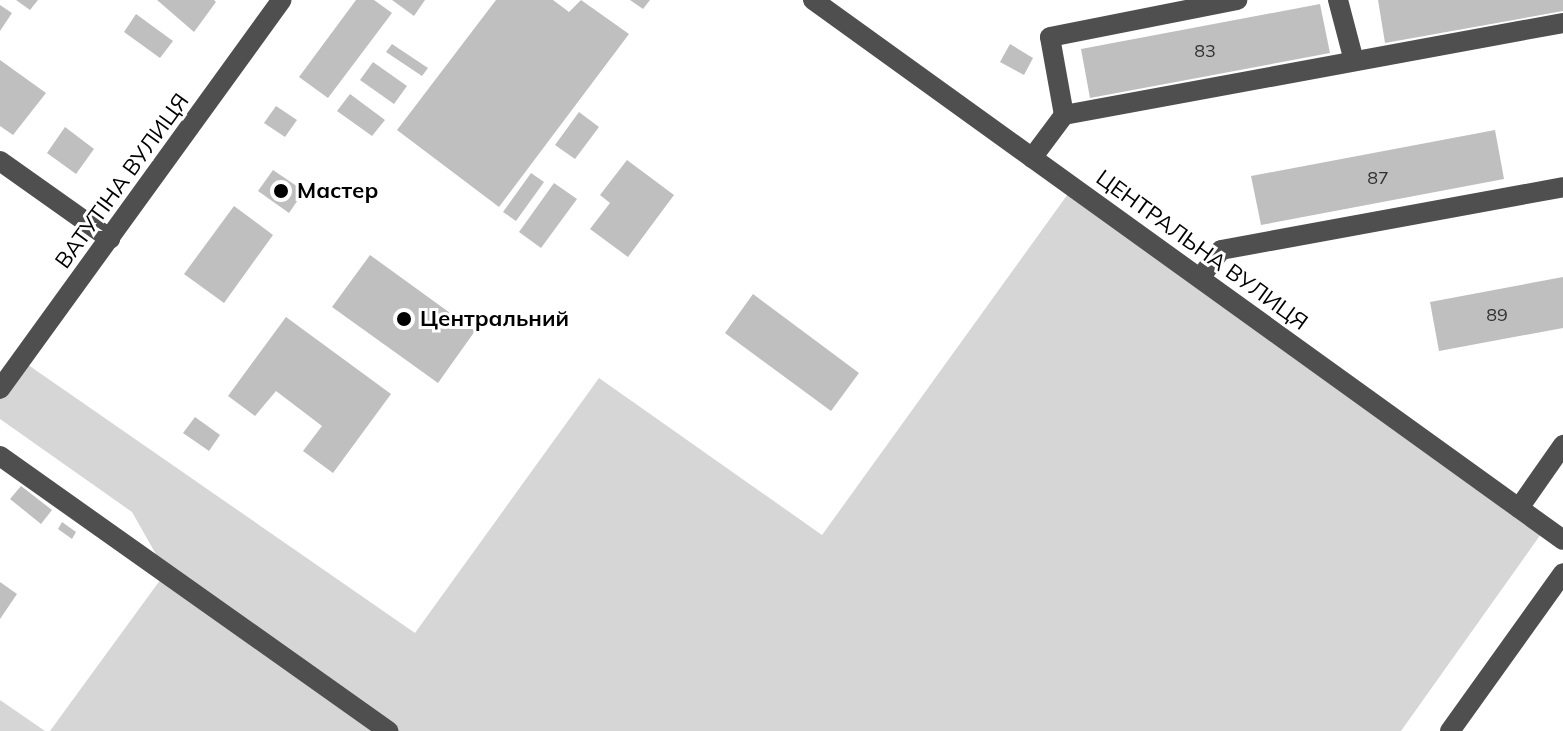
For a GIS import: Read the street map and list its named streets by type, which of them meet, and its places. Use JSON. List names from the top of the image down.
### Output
{
  "streets": {
    "street": ["ВАТУТІНА ВУЛИЦЯ", "ЦЕНТРАЛЬНА ВУЛИЦЯ"]
  },
  "places": ["Мастер", "Центральний"],
  "house_numbers": ["83", "87", "89"]
}
